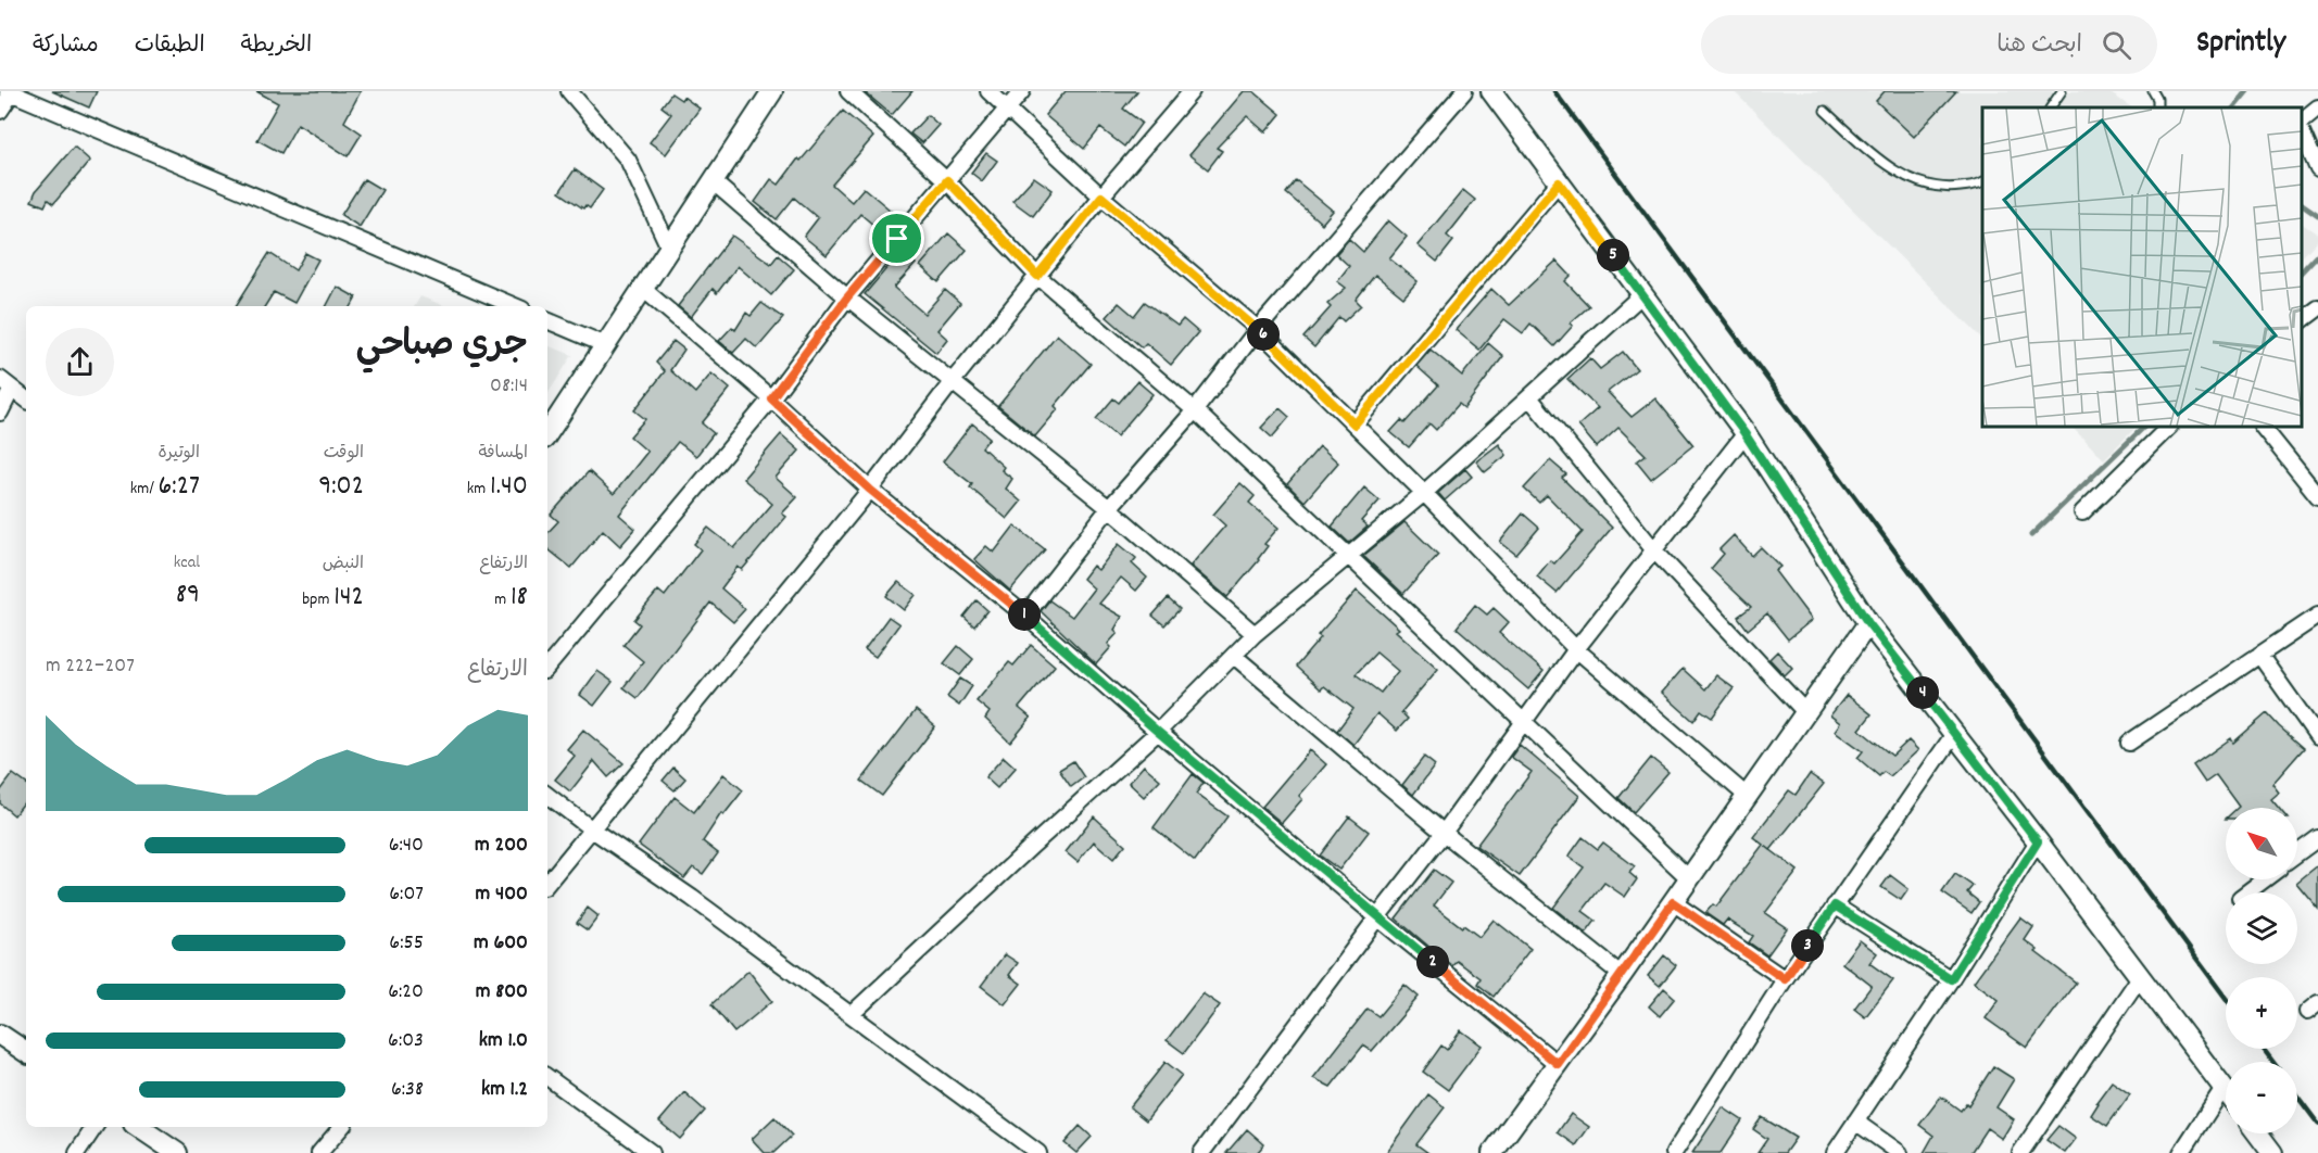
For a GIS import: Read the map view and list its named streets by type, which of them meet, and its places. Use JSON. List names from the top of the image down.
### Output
{
  "north": "top left",
  "page": {
    "header": "Sprintly",
    "search": "ابحث هنا",
    "nav": ["الخريطة", "الطبقات", "مشاركة"],
    "pins": [
      "5",
      "6",
      "1",
      "4",
      "3",
      "2"
    ],
    "heading": ["جري صباحي", "08:14"],
    "stats": [
      ["المسافة", "1.40 km"],
      ["الوقت", "9:02"],
      ["الوتيرة", "6:27 /km"],
      ["الارتفاع", "18 m"],
      ["النبض", "142 bpm"],
      ["kcal", "89"]
    ],
    "chart": ["الارتفاع", "207–222 m"],
    "map_buttons": ["+", "−"],
    "list": [
      {
        "name": "200 m",
        "note": "6:40"
      },
      {
        "name": "400 m",
        "note": "6:07"
      },
      {
        "name": "600 m",
        "note": "6:55"
      },
      {
        "name": "800 m",
        "note": "6:20"
      },
      {
        "name": "1.0 km",
        "note": "6:03"
      },
      {
        "name": "1.2 km",
        "note": "6:38"
      }
    ]
  }
}
